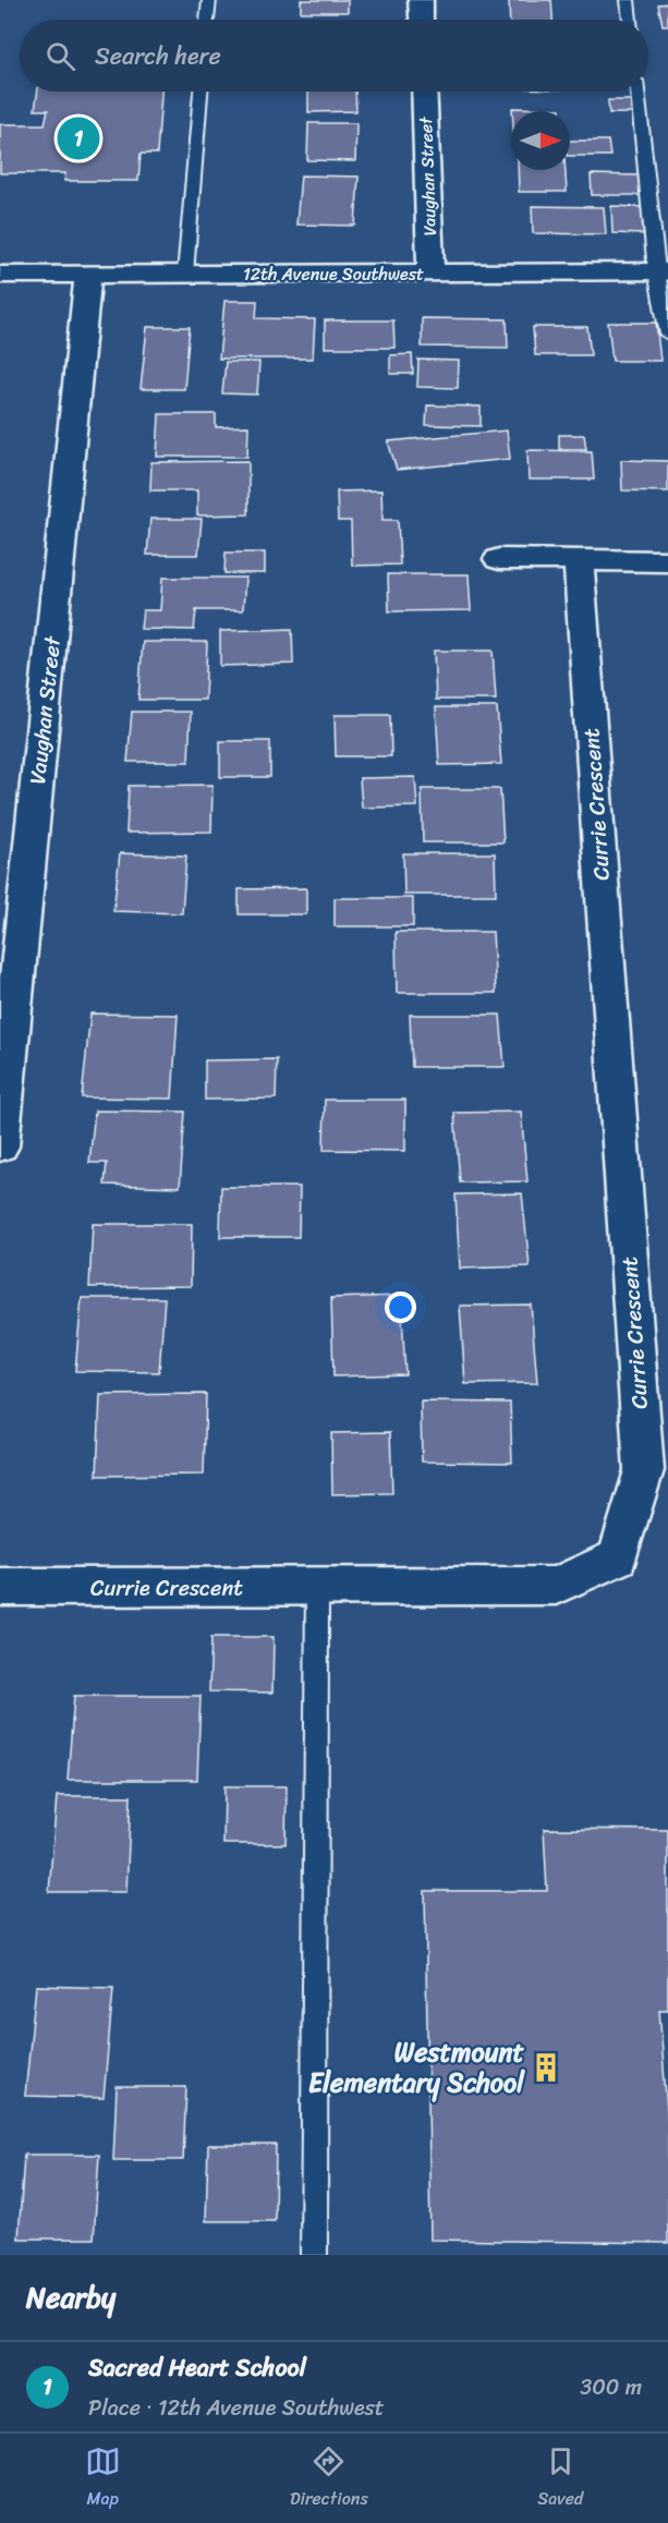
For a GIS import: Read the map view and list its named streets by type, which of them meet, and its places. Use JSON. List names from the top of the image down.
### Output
{
  "streets": {
    "street": ["Vaughan Street", "12th Avenue Southwest", "Currie Crescent"]
  },
  "crossings": [
    ["Vaughan Street", "12th Avenue Southwest"]
  ],
  "places": {
    "building": ["Westmount Elementary School"]
  },
  "north": "right",
  "page": {
    "search": "Search here",
    "pins": "1",
    "heading": "Nearby",
    "list": [
      {
        "mark": "1",
        "name": "Sacred Heart School",
        "note": "Place · 12th Avenue Southwest",
        "value": "300 m"
      }
    ],
    "nav": ["Map", "Directions", "Saved"]
  }
}
